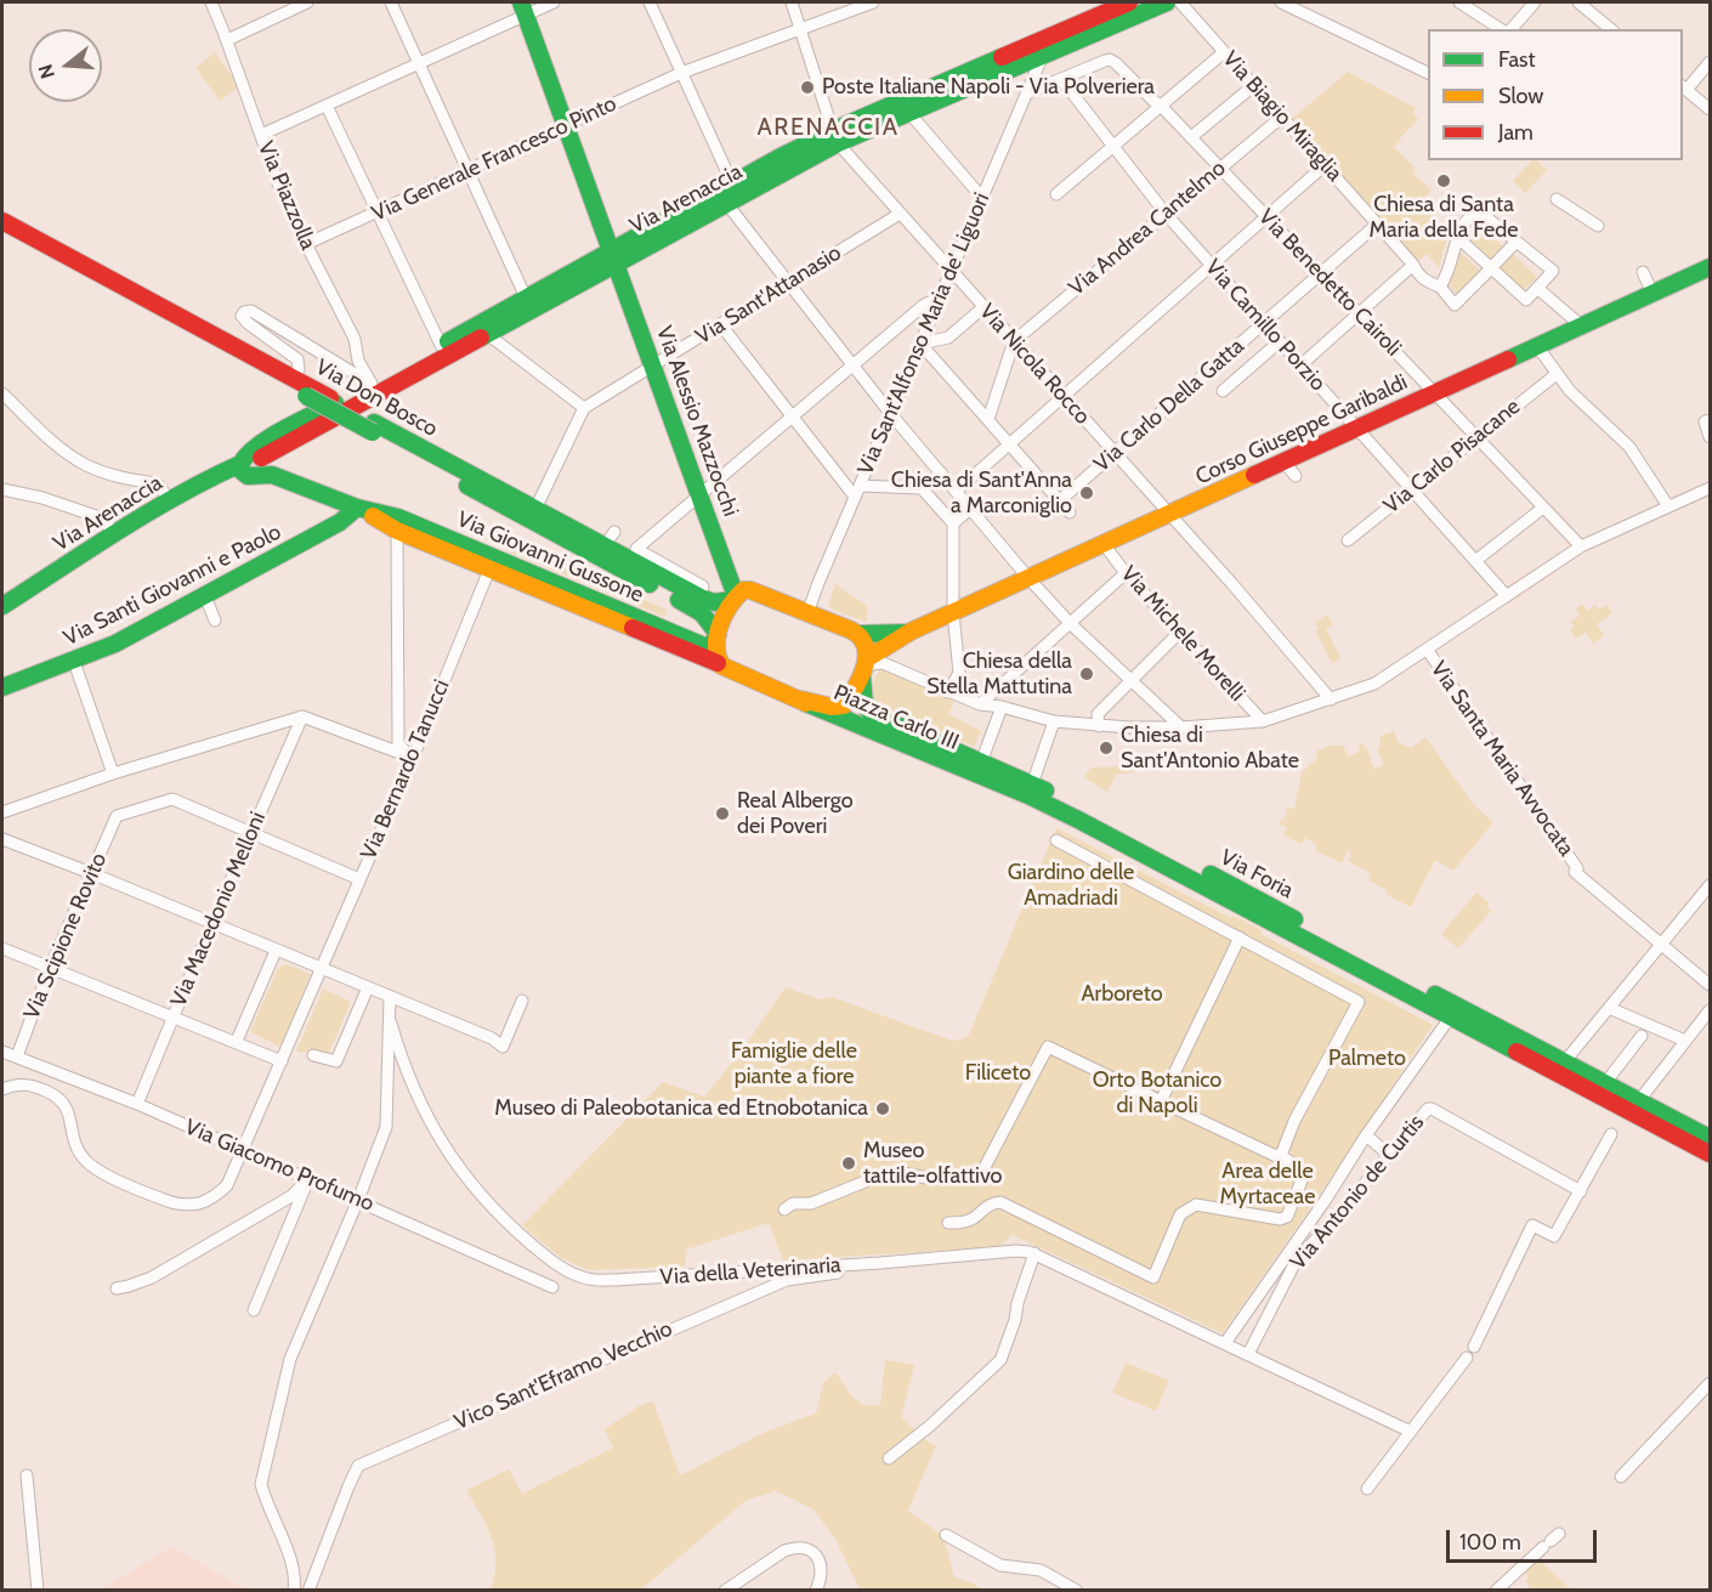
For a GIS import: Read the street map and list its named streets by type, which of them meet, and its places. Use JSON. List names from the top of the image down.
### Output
{
  "streets": {
    "main road": [
      "Via Arenaccia",
      "Via Don Bosco",
      "Via Alessio Mazzocchi",
      "Corso Giuseppe Garibaldi",
      "Via Giovanni Gussone",
      "Via Santi Giovanni e Paolo",
      "Piazza Carlo III",
      "Via Foria"
    ],
    "street": [
      "Via Biagio Miraglia",
      "Via Generale Francesco Pinto",
      "Via Piazzolla",
      "Via Andrea Cantelmo",
      "Via Benedetto Cairoli",
      "Via Sant'Attanasio",
      "Via Camillo Porzio",
      "Via Sant'Alfonso Maria de' Liguori",
      "Via Nicola Rocco",
      "Via Carlo Della Gatta",
      "Via Carlo Pisacane",
      "Via Michele Morelli",
      "Via Santa Maria Avvocata",
      "Via Bernardo Tanucci",
      "Via Macedonio Melloni",
      "Via Scipione Rovito",
      "Via Giacomo Profumo",
      "Via Antonio de Curtis",
      "Via della Veterinaria",
      "Vico Sant'Eframo Vecchio"
    ]
  },
  "crossings": [
    ["Via Biagio Miraglia", "Via Andrea Cantelmo"],
    ["Via Biagio Miraglia", "Via Carlo Della Gatta"],
    ["Via Generale Francesco Pinto", "Via Piazzolla"],
    ["Via Generale Francesco Pinto", "Via Alessio Mazzocchi"],
    ["Via Piazzolla", "Via Arenaccia"],
    ["Via Arenaccia", "Via Sant'Alfonso Maria de' Liguori"],
    ["Via Arenaccia", "Via Nicola Rocco"],
    ["Via Arenaccia", "Via Alessio Mazzocchi"],
    ["Via Arenaccia", "Via Giovanni Gussone"],
    ["Via Andrea Cantelmo", "Via Benedetto Cairoli"],
    ["Via Andrea Cantelmo", "Via Camillo Porzio"],
    ["Via Andrea Cantelmo", "Via Nicola Rocco"],
    ["Via Benedetto Cairoli", "Via Camillo Porzio"],
    ["Via Benedetto Cairoli", "Via Carlo Della Gatta"],
    ["Via Benedetto Cairoli", "Corso Giuseppe Garibaldi"],
    ["Via Benedetto Cairoli", "Via Carlo Pisacane"],
    ["Via Sant'Attanasio", "Via Nicola Rocco"],
    ["Via Sant'Attanasio", "Via Alessio Mazzocchi"],
    ["Via Camillo Porzio", "Via Carlo Della Gatta"],
    ["Via Camillo Porzio", "Corso Giuseppe Garibaldi"],
    ["Via Camillo Porzio", "Via Carlo Pisacane"],
    ["Via Sant'Alfonso Maria de' Liguori", "Via Nicola Rocco"],
    ["Via Sant'Alfonso Maria de' Liguori", "Corso Giuseppe Garibaldi"],
    ["Via Sant'Alfonso Maria de' Liguori", "Piazza Carlo III"],
    ["Via Nicola Rocco", "Via Carlo Della Gatta"],
    ["Via Nicola Rocco", "Corso Giuseppe Garibaldi"],
    ["Via Don Bosco", "Via Alessio Mazzocchi"],
    ["Via Don Bosco", "Via Giovanni Gussone"],
    ["Corso Giuseppe Garibaldi", "Via Michele Morelli"],
    ["Corso Giuseppe Garibaldi", "Piazza Carlo III"],
    ["Via Giovanni Gussone", "Via Santi Giovanni e Paolo"],
    ["Via Giovanni Gussone", "Piazza Carlo III"],
    ["Via Giovanni Gussone", "Via Bernardo Tanucci"],
    ["Piazza Carlo III", "Via Foria"],
    ["Via Bernardo Tanucci", "Via Giacomo Profumo"],
    ["Via Macedonio Melloni", "Via Scipione Rovito"],
    ["Via Macedonio Melloni", "Via Giacomo Profumo"],
    ["Via Scipione Rovito", "Via Giacomo Profumo"],
    ["Via Antonio de Curtis", "Via della Veterinaria"],
    ["Via della Veterinaria", "Vico Sant'Eframo Vecchio"]
  ],
  "districts": ["ARENACCIA"],
  "parks": [
    "Giardino delle Amadriadi",
    "Arboreto",
    "Famiglie delle piante a fiore",
    "Palmeto",
    "Filiceto",
    "Orto Botanico di Napoli",
    "Area delle Myrtaceae"
  ],
  "places": [
    "Poste Italiane Napoli - Via Polveriera",
    "Chiesa di Santa Maria della Fede",
    "Chiesa di Sant'Anna a Marconiglio",
    "Chiesa della Stella Mattutina",
    "Chiesa di Sant'Antonio Abate",
    "Real Albergo dei Poveri",
    "Museo di Paleobotanica ed Etnobotanica",
    "Museo tattile-olfattivo"
  ],
  "legend": ["Fast", "Slow", "Jam"],
  "scale_bar": "100 m",
  "north": "left"
}
